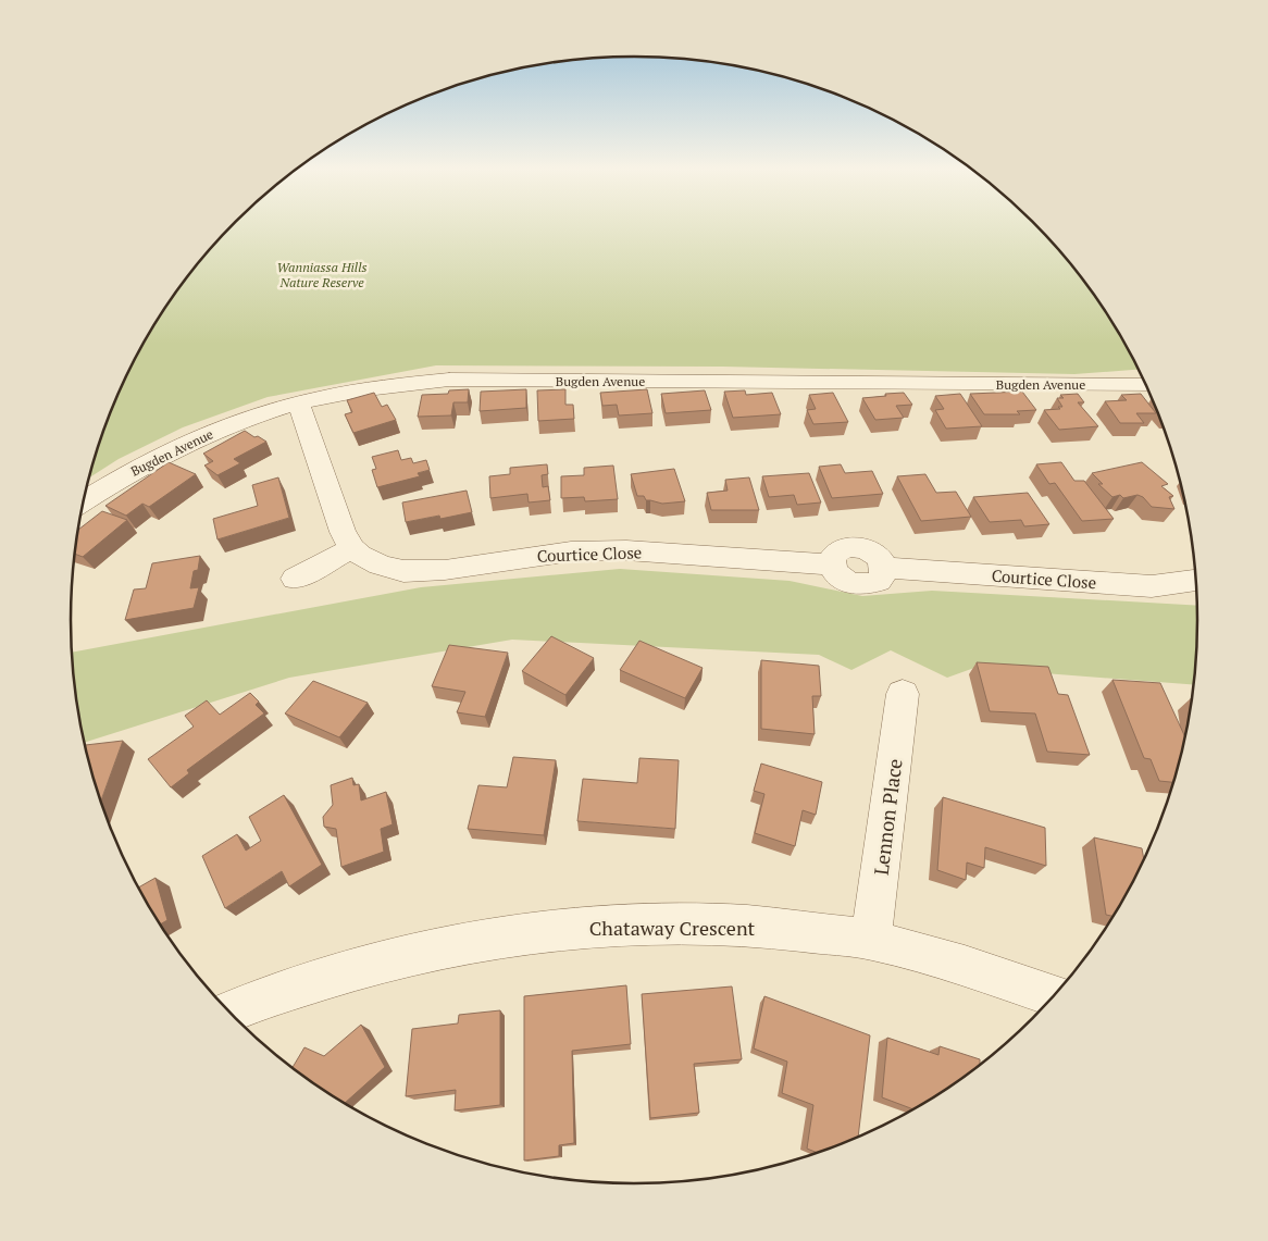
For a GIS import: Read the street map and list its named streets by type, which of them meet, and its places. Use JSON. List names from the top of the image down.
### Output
{
  "streets": {
    "street": [
      "Bugden Avenue",
      "Courtice Close",
      "Lennon Place",
      "Chataway Crescent"
    ]
  },
  "crossings": [
    ["Lennon Place", "Chataway Crescent"]
  ],
  "parks": ["Wanniassa Hills Nature Reserve"]
}
